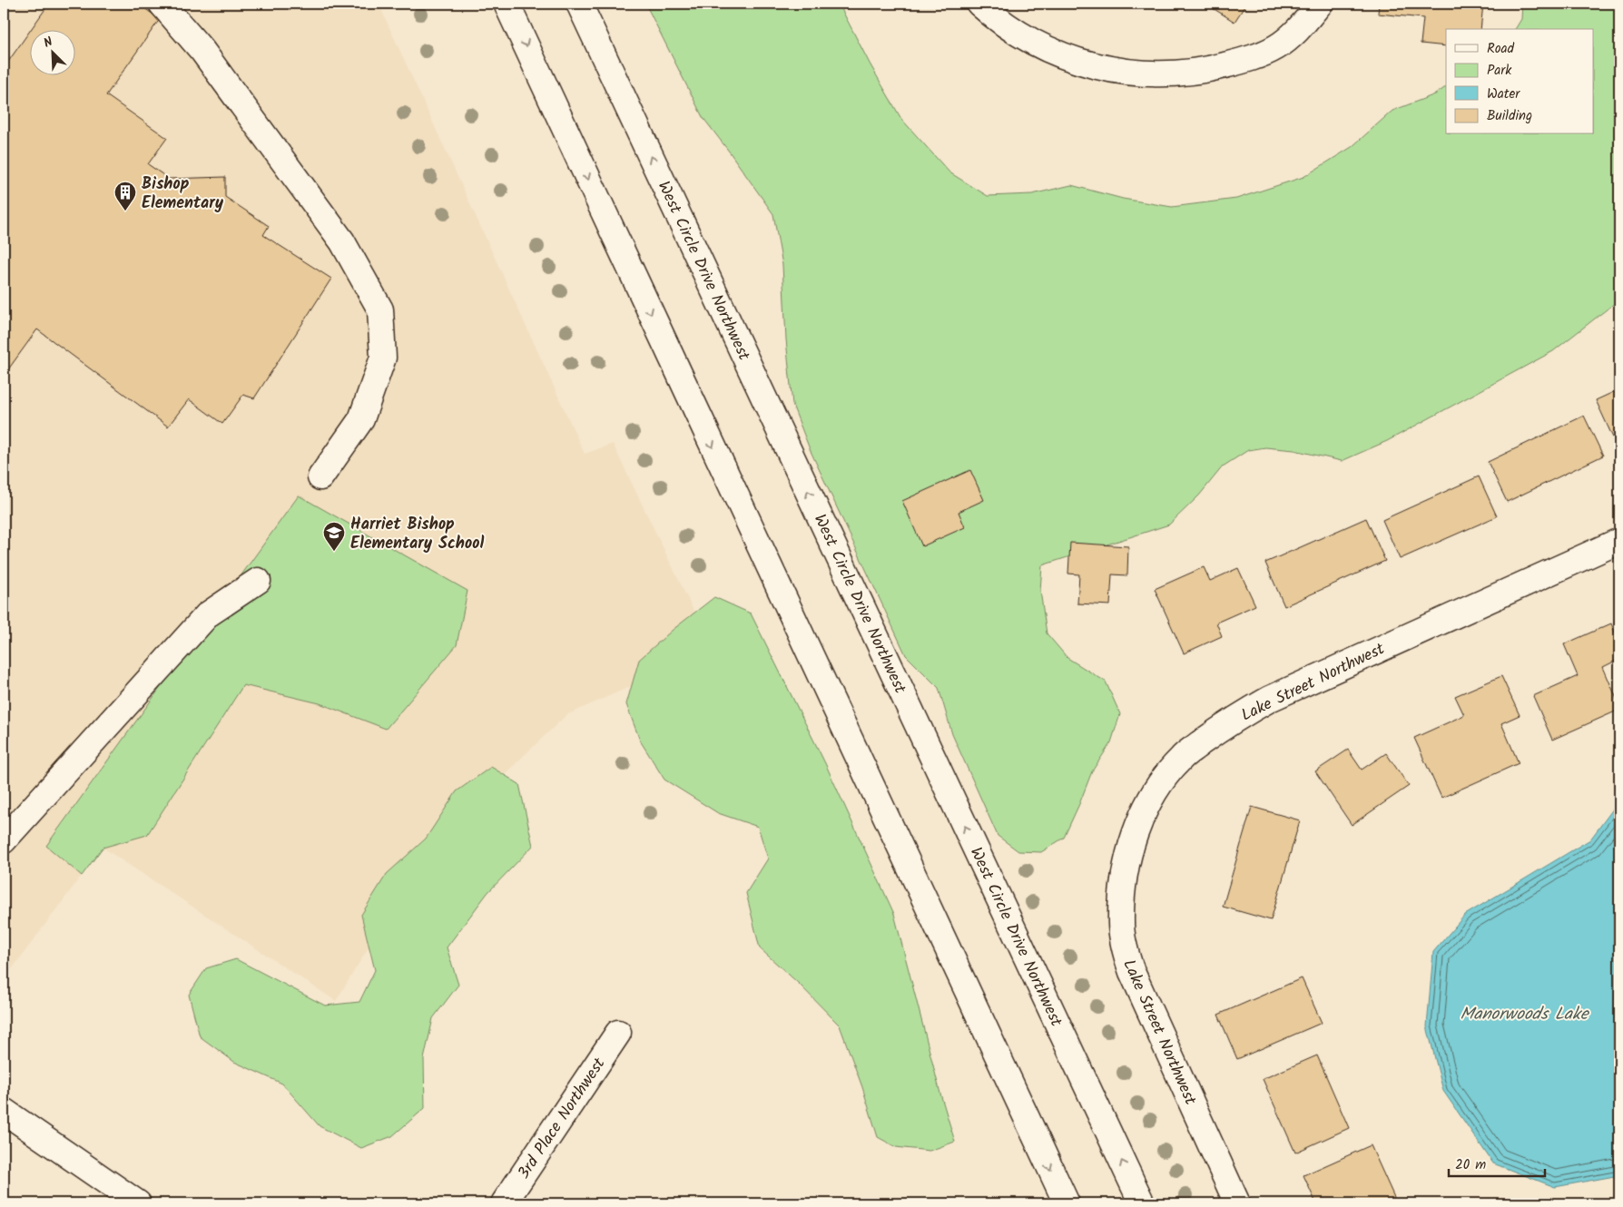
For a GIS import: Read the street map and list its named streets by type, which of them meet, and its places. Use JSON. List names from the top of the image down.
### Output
{
  "streets": {
    "main road": ["West Circle Drive Northwest", "Lake Street Northwest", "3rd Place Northwest"]
  },
  "water": ["Manorwoods Lake"],
  "places": {
    "building": ["Bishop Elementary"],
    "school or university": ["Harriet Bishop Elementary School"]
  },
  "legend": [
    "Road",
    "Park",
    "Water",
    "Building"
  ],
  "scale_bar": "20 m",
  "north": "top left"
}
